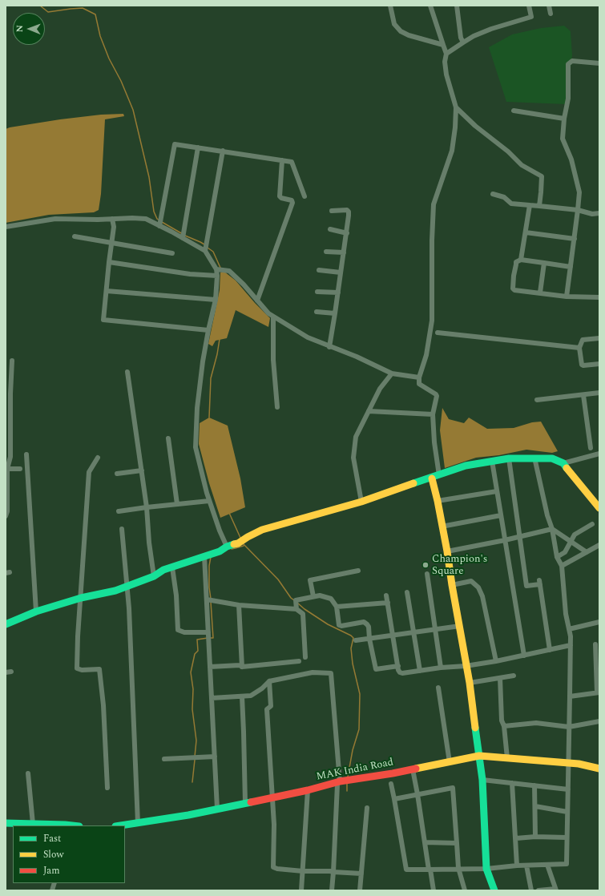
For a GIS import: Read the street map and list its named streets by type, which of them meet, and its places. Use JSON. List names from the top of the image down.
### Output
{
  "streets": {
    "street": ["MAK India Road"]
  },
  "places": ["Champion's Square"],
  "legend": ["Fast", "Slow", "Jam"],
  "north": "left"
}
